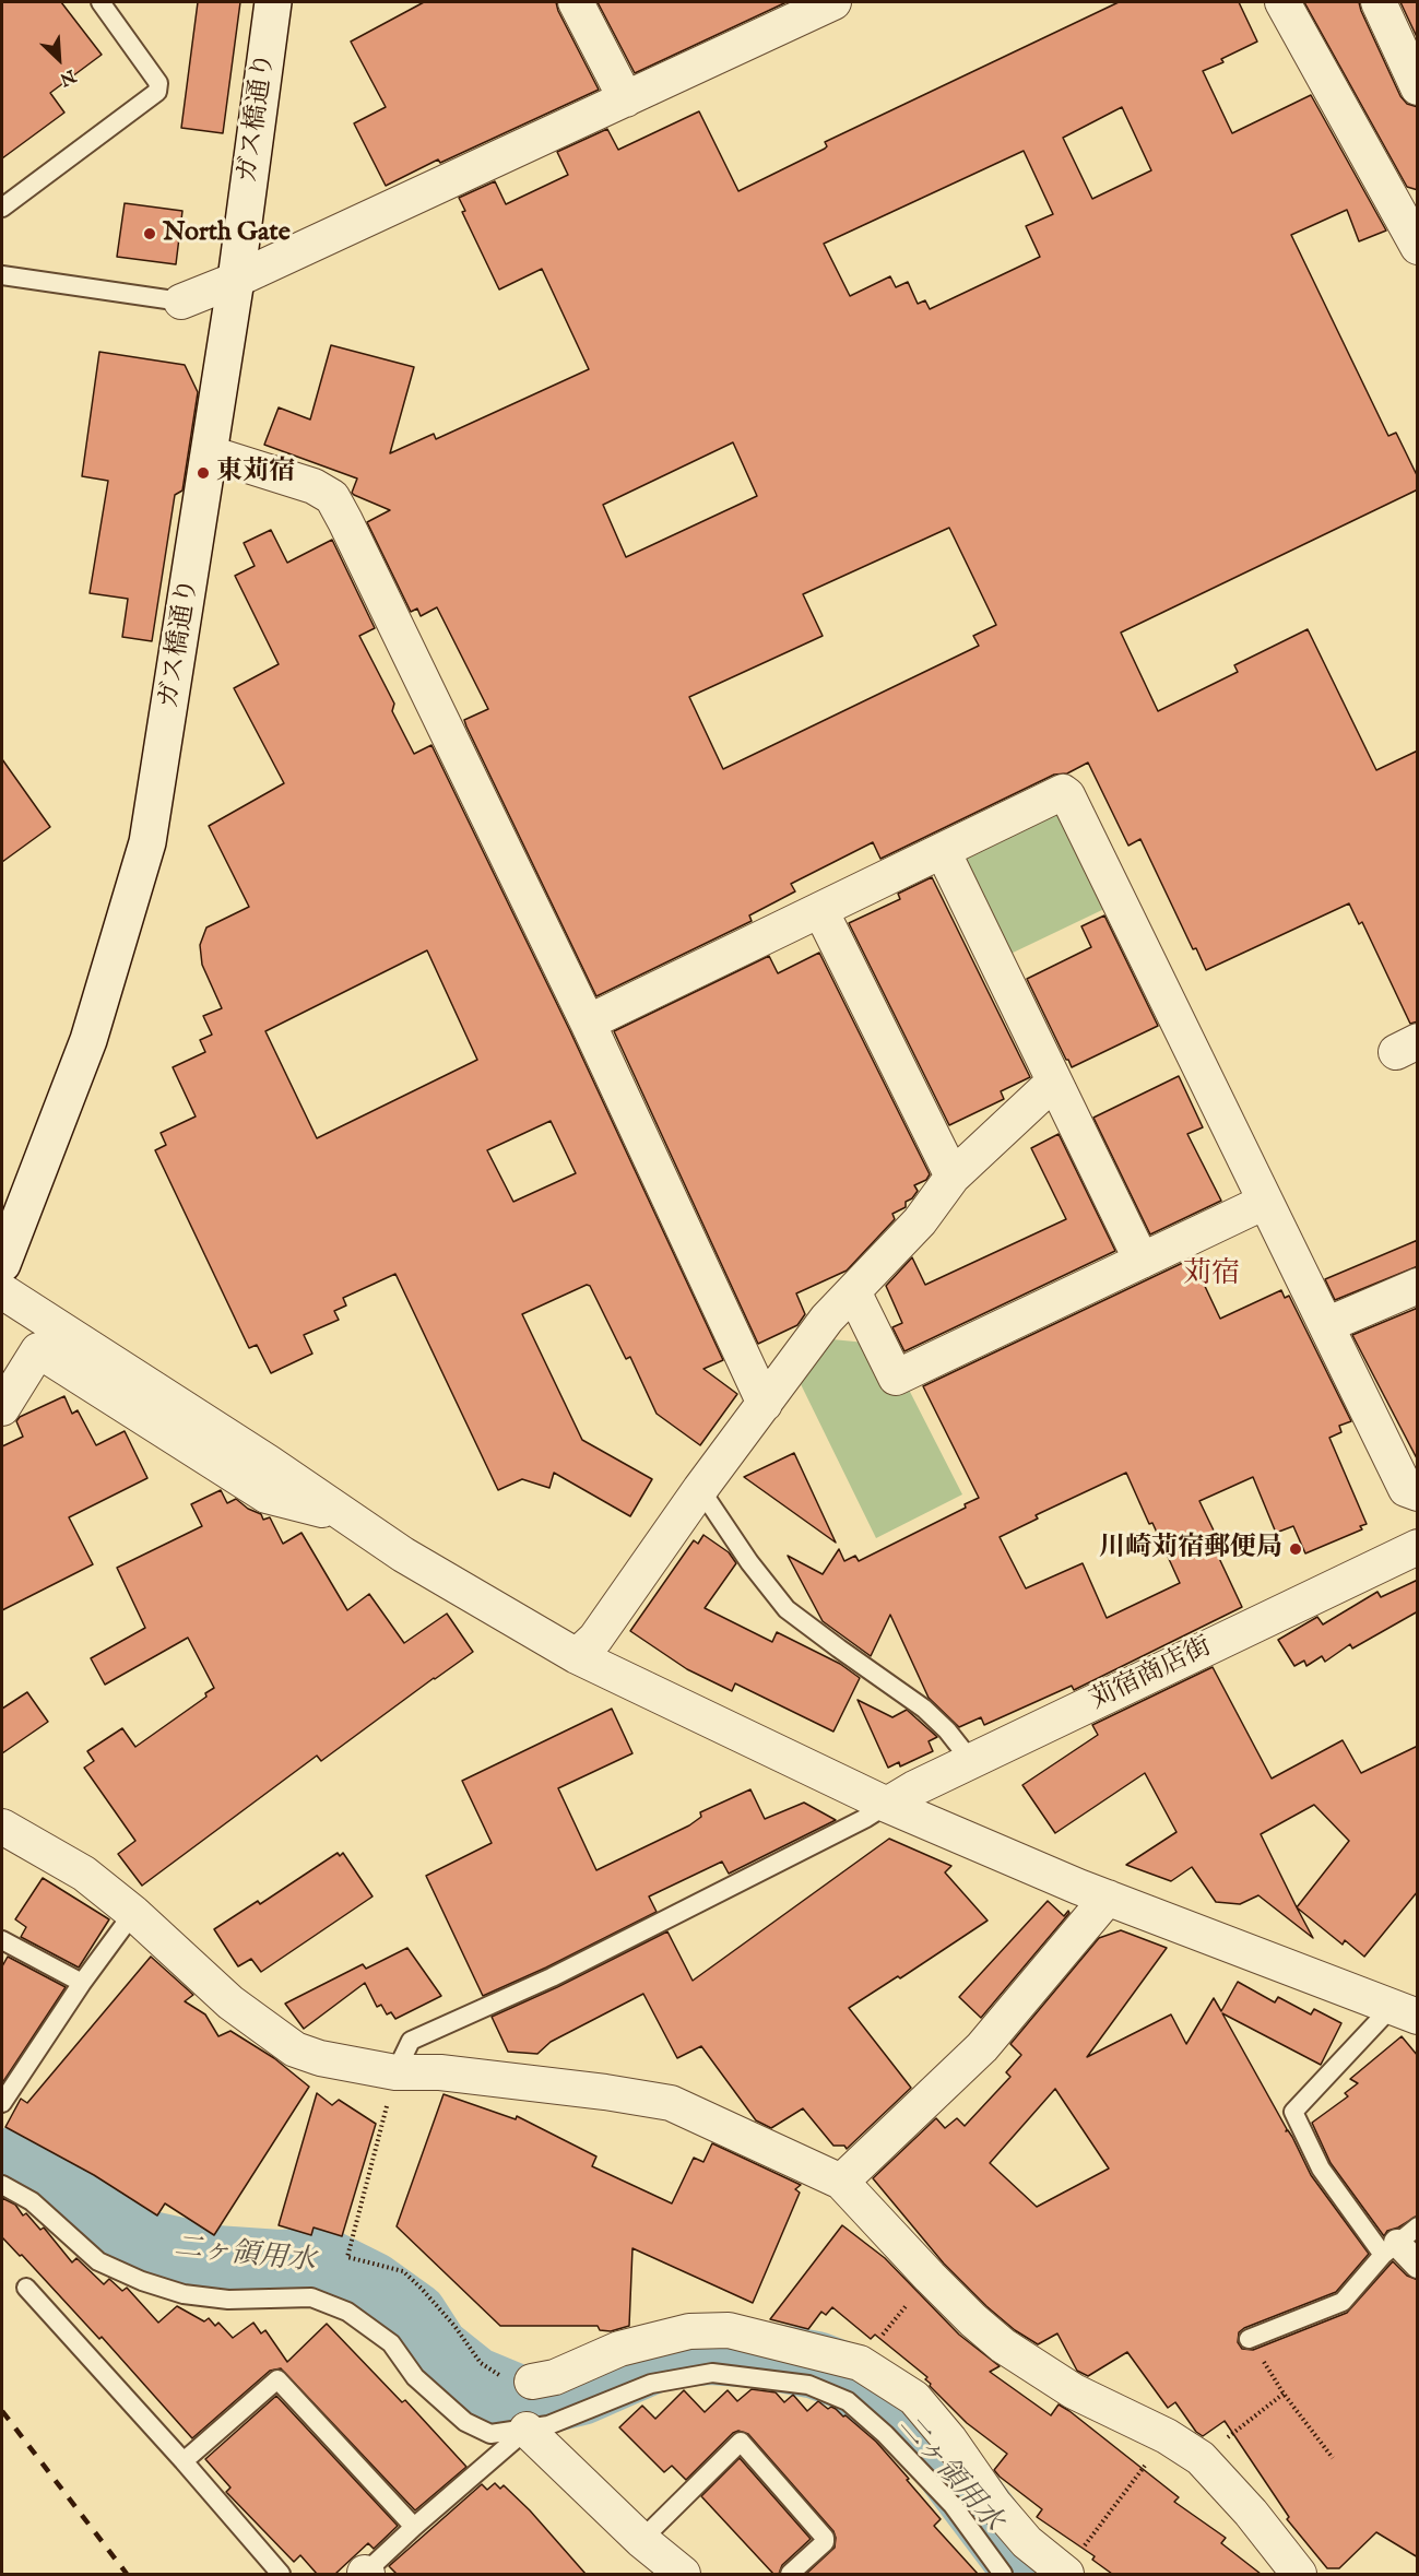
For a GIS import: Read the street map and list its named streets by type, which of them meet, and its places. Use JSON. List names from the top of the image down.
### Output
{
  "streets": {
    "main road": ["ガス橋通り"],
    "street": ["苅宿商店街"]
  },
  "districts": ["苅宿"],
  "water": ["二ヶ領用水"],
  "places": ["North Gate", "東苅宿", "川崎苅宿郵便局"],
  "north": "bottom right"
}
